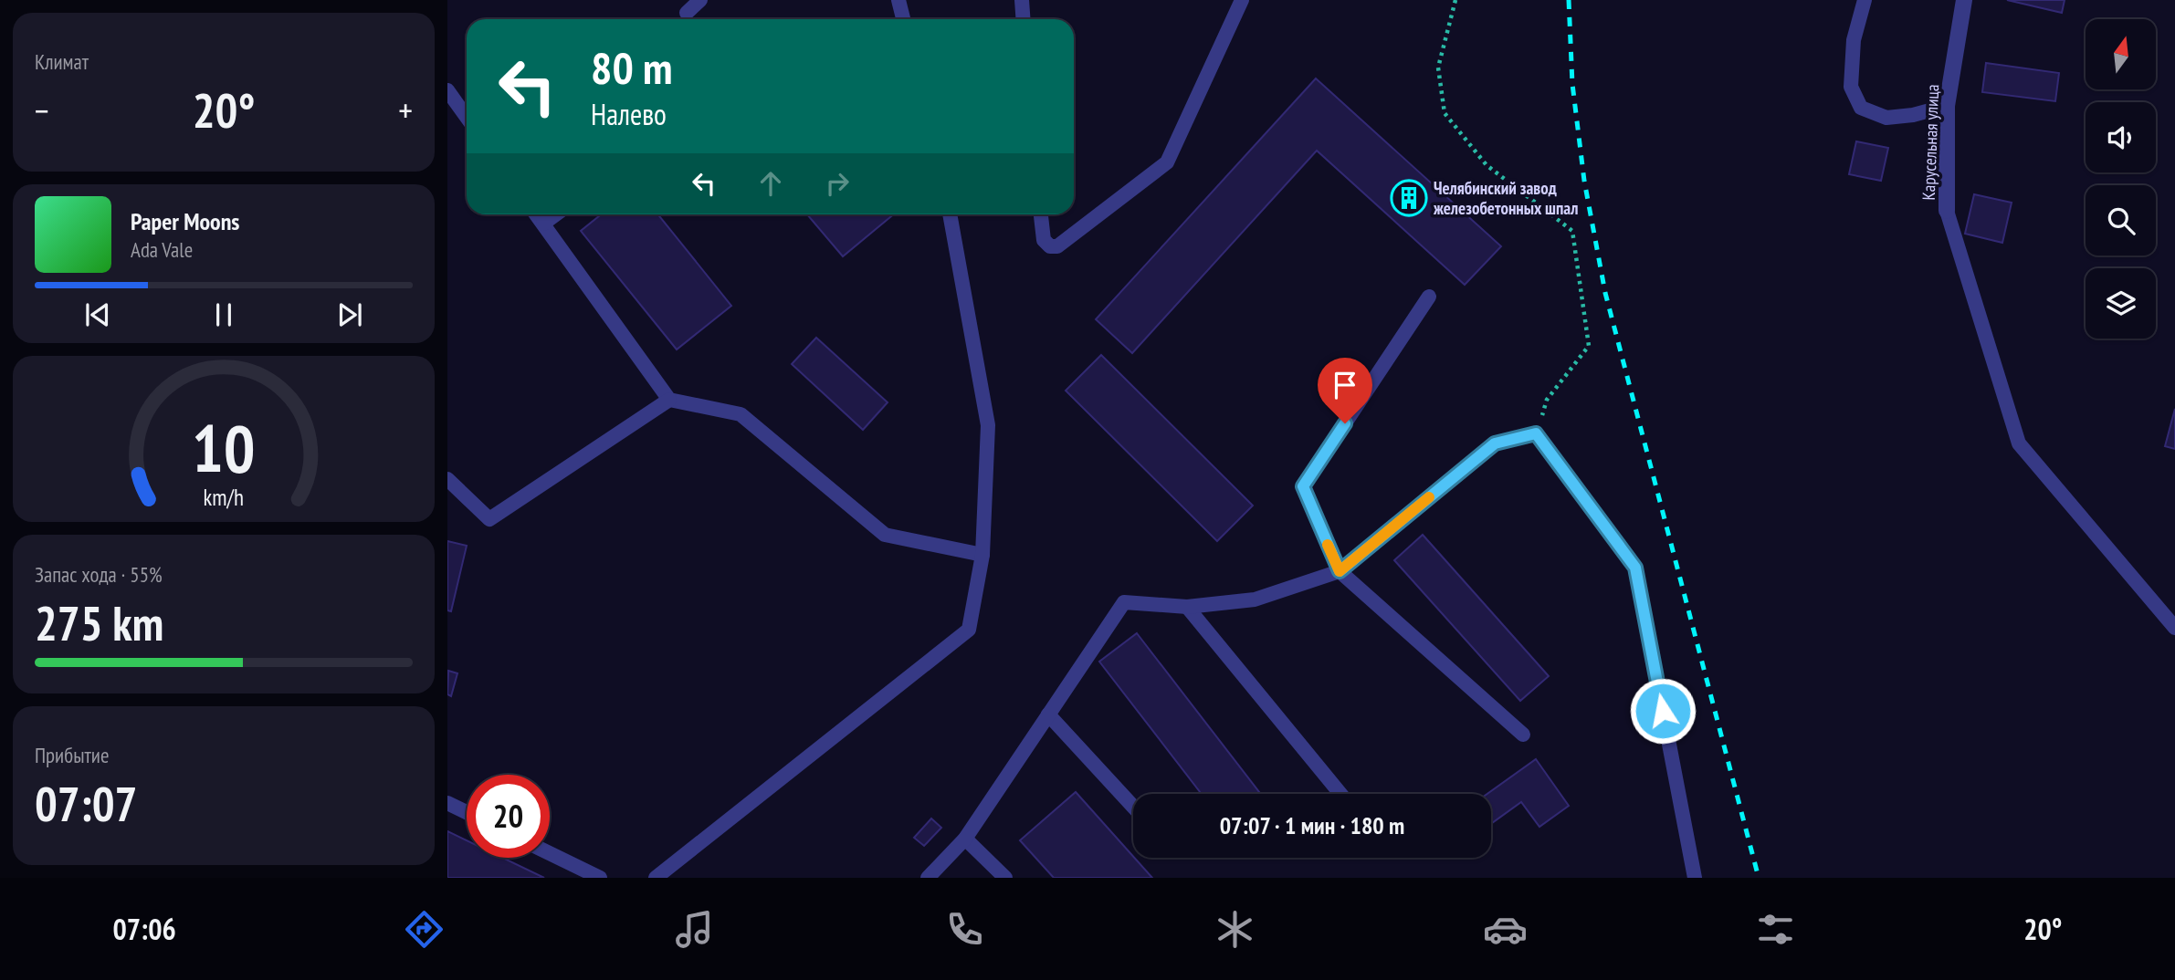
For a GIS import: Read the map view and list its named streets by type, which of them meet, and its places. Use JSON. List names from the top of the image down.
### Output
{
  "streets": {
    "street": ["Карусельная улица"]
  },
  "places": {
    "building": ["Челябинский завод железобетонных шпал"]
  },
  "north": "top",
  "page": {
    "tile": [
      "Климат",
      ["Запас хода · 55%", "275 km"],
      ["Прибытие", "07:07"]
    ],
    "turn": ["80 m", "Налево"],
    "heat": ["−", "20°", "+"],
    "song": ["Paper Moons", "Ada Vale"],
    "limit": "20",
    "trip": "07:07 · 1 мин · 180 m",
    "tabs": ["07:06", "20°"],
    "gauge": ["10", "km/h"]
  }
}
